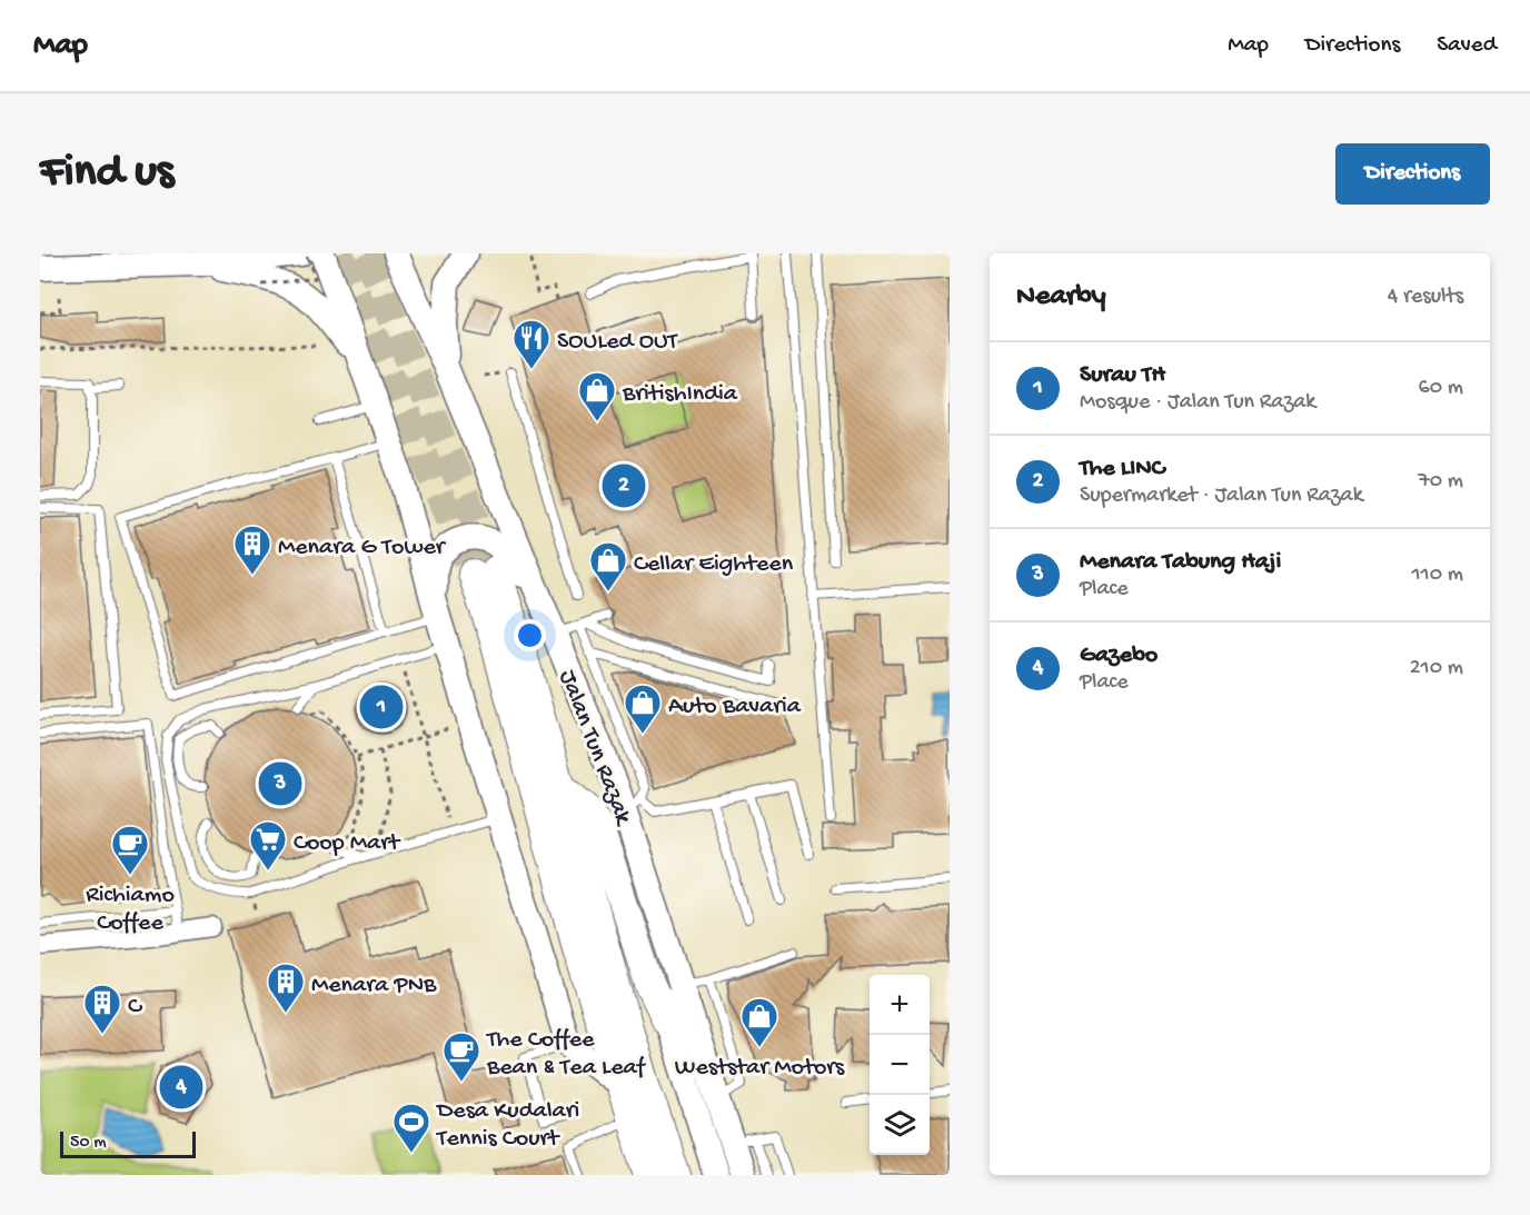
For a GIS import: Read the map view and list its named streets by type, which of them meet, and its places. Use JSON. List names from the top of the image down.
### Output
{
  "streets": {
    "main road": ["Jalan Tun Razak"]
  },
  "places": {
    "restaurant": ["SOULed OUT"],
    "shop": [
      "BritishIndia",
      "Cellar Eighteen",
      "Auto Bavaria",
      "Weststar Motors"
    ],
    "building": ["Menara G Tower", "Menara PNB", "C"],
    "supermarket": ["Coop Mart"],
    "cafe": ["Richiamo Coffee", "The Coffee Bean & Tea Leaf"],
    "sports": ["Desa Kudalari Tennis Court"]
  },
  "scale_bar": "50 m",
  "page": {
    "header": "Map",
    "nav": ["Map", "Directions", "Saved"],
    "buttons": "Directions",
    "title": "Find us",
    "heading": ["Nearby", "4 results"],
    "list": [
      {
        "mark": "1",
        "name": "Surau TH",
        "note": "Mosque · Jalan Tun Razak",
        "value": "60 m"
      },
      {
        "mark": "2",
        "name": "The LINC",
        "note": "Supermarket · Jalan Tun Razak",
        "value": "70 m"
      },
      {
        "mark": "3",
        "name": "Menara Tabung Haji",
        "note": "Place",
        "value": "110 m"
      },
      {
        "mark": "4",
        "name": "Gazebo",
        "note": "Place",
        "value": "210 m"
      }
    ],
    "pins": [
      "2",
      "1",
      "3",
      "4"
    ],
    "map_buttons": ["+", "−"],
    "scale": "50 m"
  }
}
